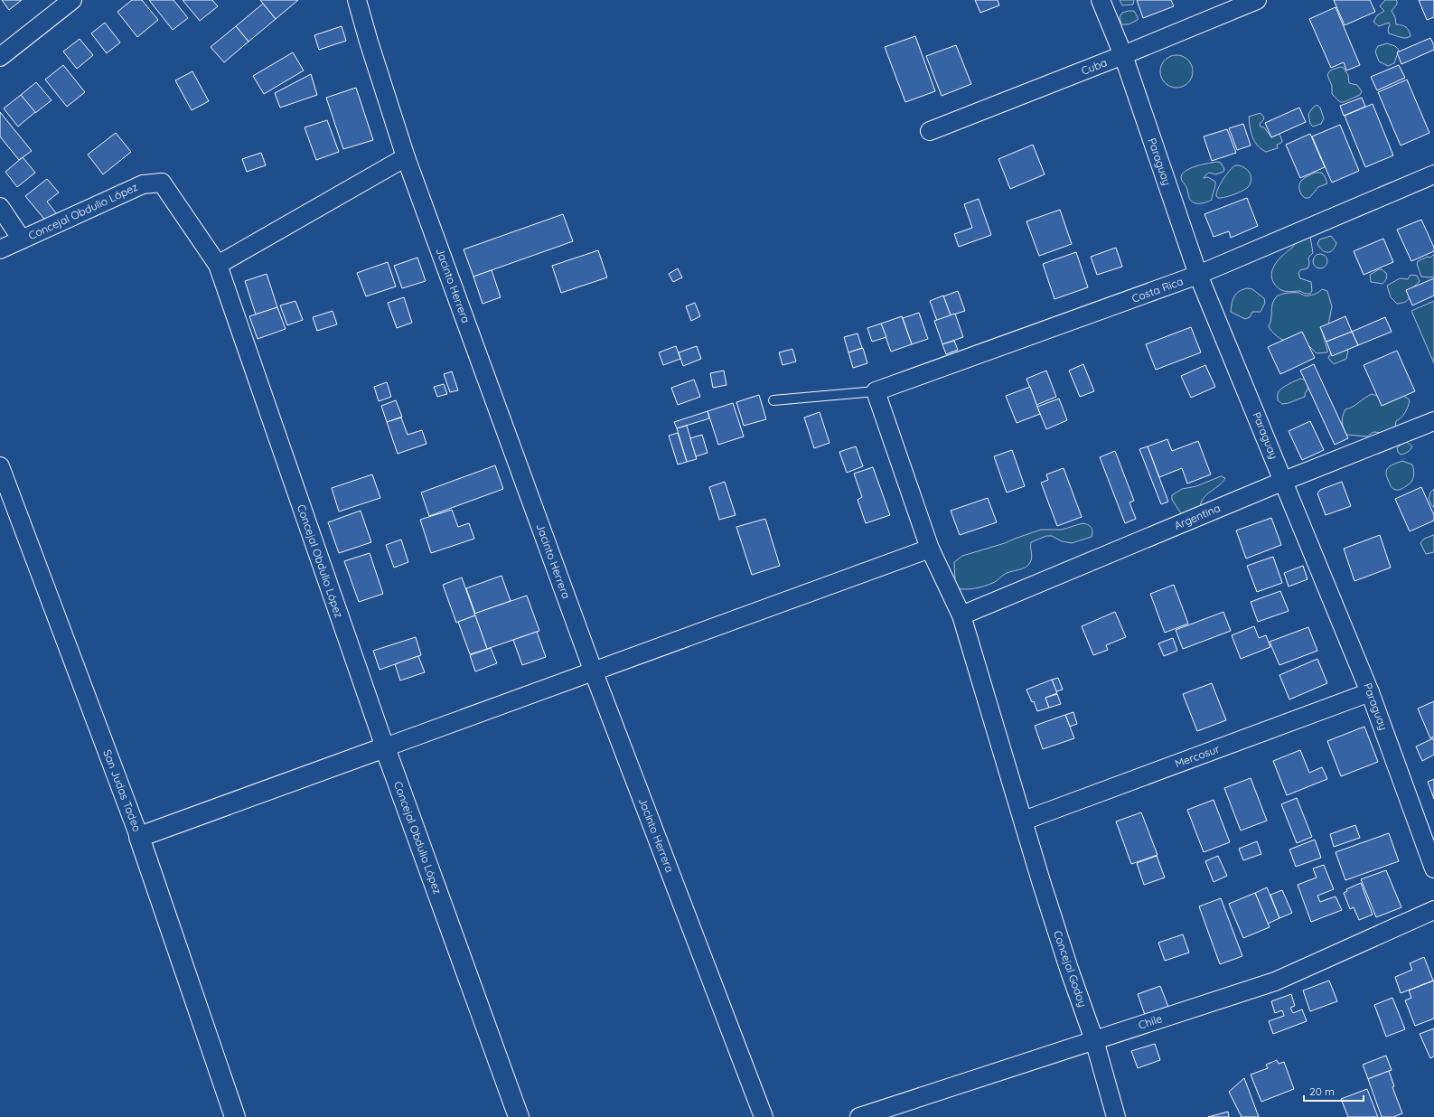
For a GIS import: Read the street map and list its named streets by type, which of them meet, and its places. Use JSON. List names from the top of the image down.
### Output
{
  "streets": {
    "street": [
      "Cuba",
      "Paraguay",
      "Concejal Obdulio López",
      "Jacinto Herrera",
      "Costa Rica",
      "Argentina",
      "Mercosur",
      "San Judas Tadeo",
      "Concejal Godoy",
      "Chile"
    ]
  },
  "crossings": [
    ["Cuba", "Paraguay"],
    ["Paraguay", "Costa Rica"],
    ["Paraguay", "Argentina"],
    ["Paraguay", "Mercosur"],
    ["Costa Rica", "Concejal Godoy"],
    ["Argentina", "Concejal Godoy"],
    ["Mercosur", "Concejal Godoy"],
    ["Concejal Godoy", "Chile"]
  ],
  "scale_bar": "20 m"
}
